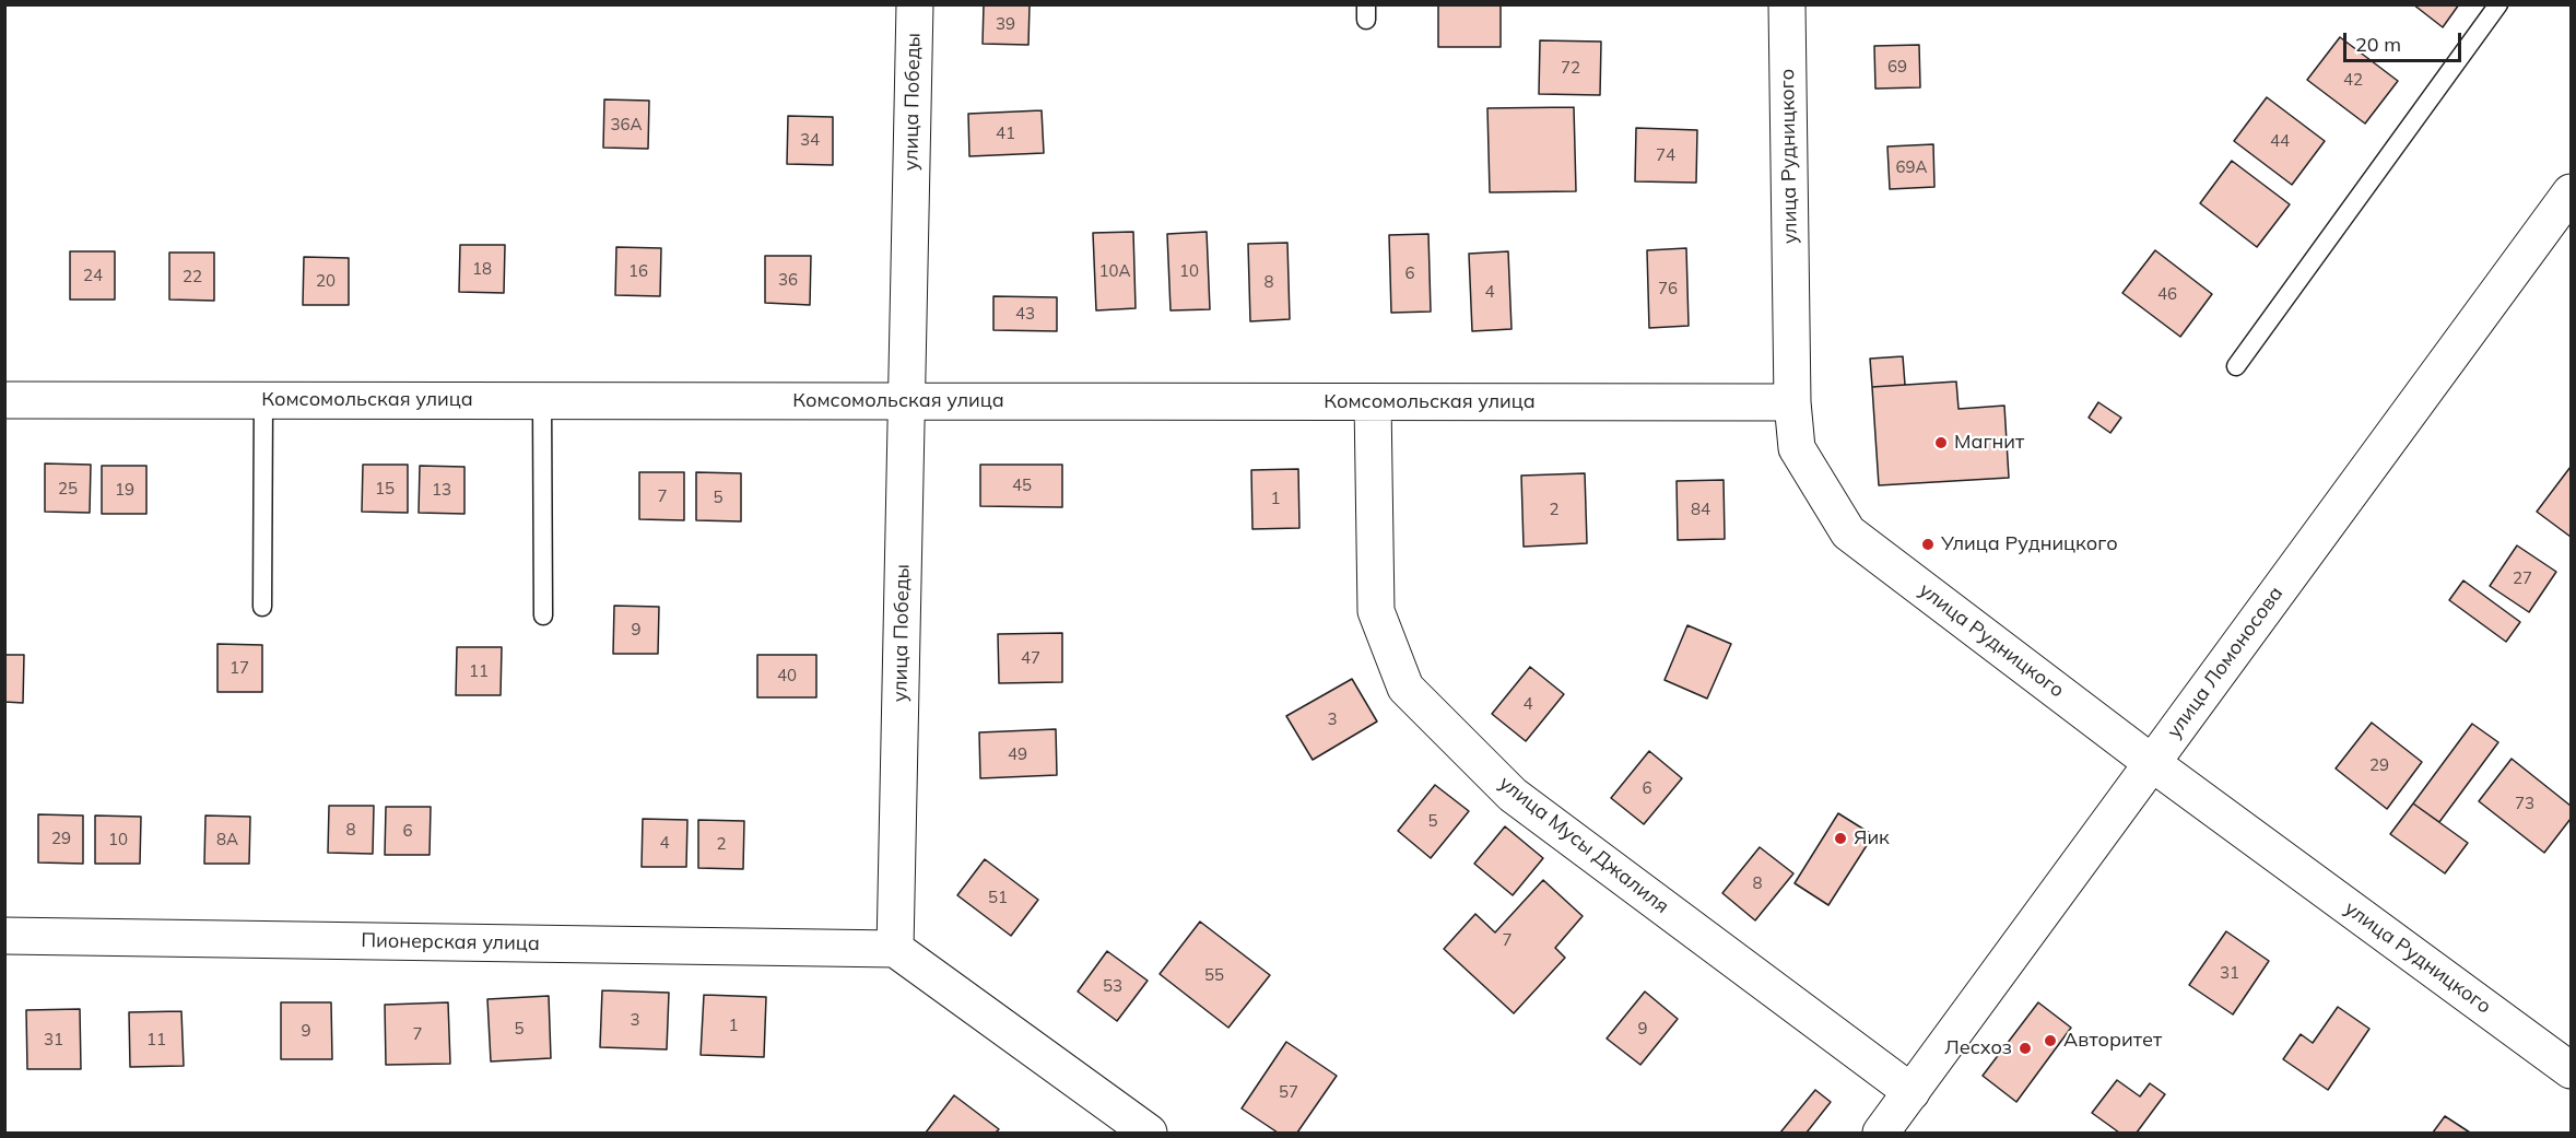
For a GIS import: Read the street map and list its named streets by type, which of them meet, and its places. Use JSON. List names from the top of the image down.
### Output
{
  "streets": {
    "street": [
      "улица Победы",
      "улица Рудницкого",
      "Комсомольская улица",
      "улица Ломоносова",
      "улица Мусы Джалиля",
      "Пионерская улица"
    ]
  },
  "crossings": [
    ["улица Победы", "Комсомольская улица"],
    ["улица Победы", "Пионерская улица"],
    ["улица Рудницкого", "Комсомольская улица"],
    ["улица Рудницкого", "улица Ломоносова"],
    ["Комсомольская улица", "улица Мусы Джалиля"],
    ["улица Ломоносова", "улица Мусы Джалиля"]
  ],
  "places": [
    "Магнит",
    "Улица Рудницкого",
    "Яик",
    "Авторитет",
    "Лесхоз"
  ],
  "house_numbers": [
    "39",
    "69",
    "72",
    "42",
    "36А",
    "41",
    "34",
    "44",
    "74",
    "69А",
    "18",
    "16",
    "10А",
    "10",
    "6",
    "24",
    "22",
    "36",
    "20",
    "8",
    "76",
    "4",
    "46",
    "43",
    "45",
    "25",
    "15",
    "19",
    "13",
    "7",
    "5",
    "1",
    "2",
    "84",
    "27",
    "9",
    "47",
    "17",
    "11",
    "40",
    "4",
    "3",
    "49",
    "29",
    "6",
    "73",
    "5",
    "8",
    "6",
    "29",
    "10",
    "8А",
    "4",
    "2",
    "8",
    "51",
    "7",
    "31",
    "55",
    "53",
    "3",
    "1",
    "5",
    "9",
    "9",
    "7",
    "31",
    "11",
    "57"
  ],
  "scale_bar": "20 m"
}
